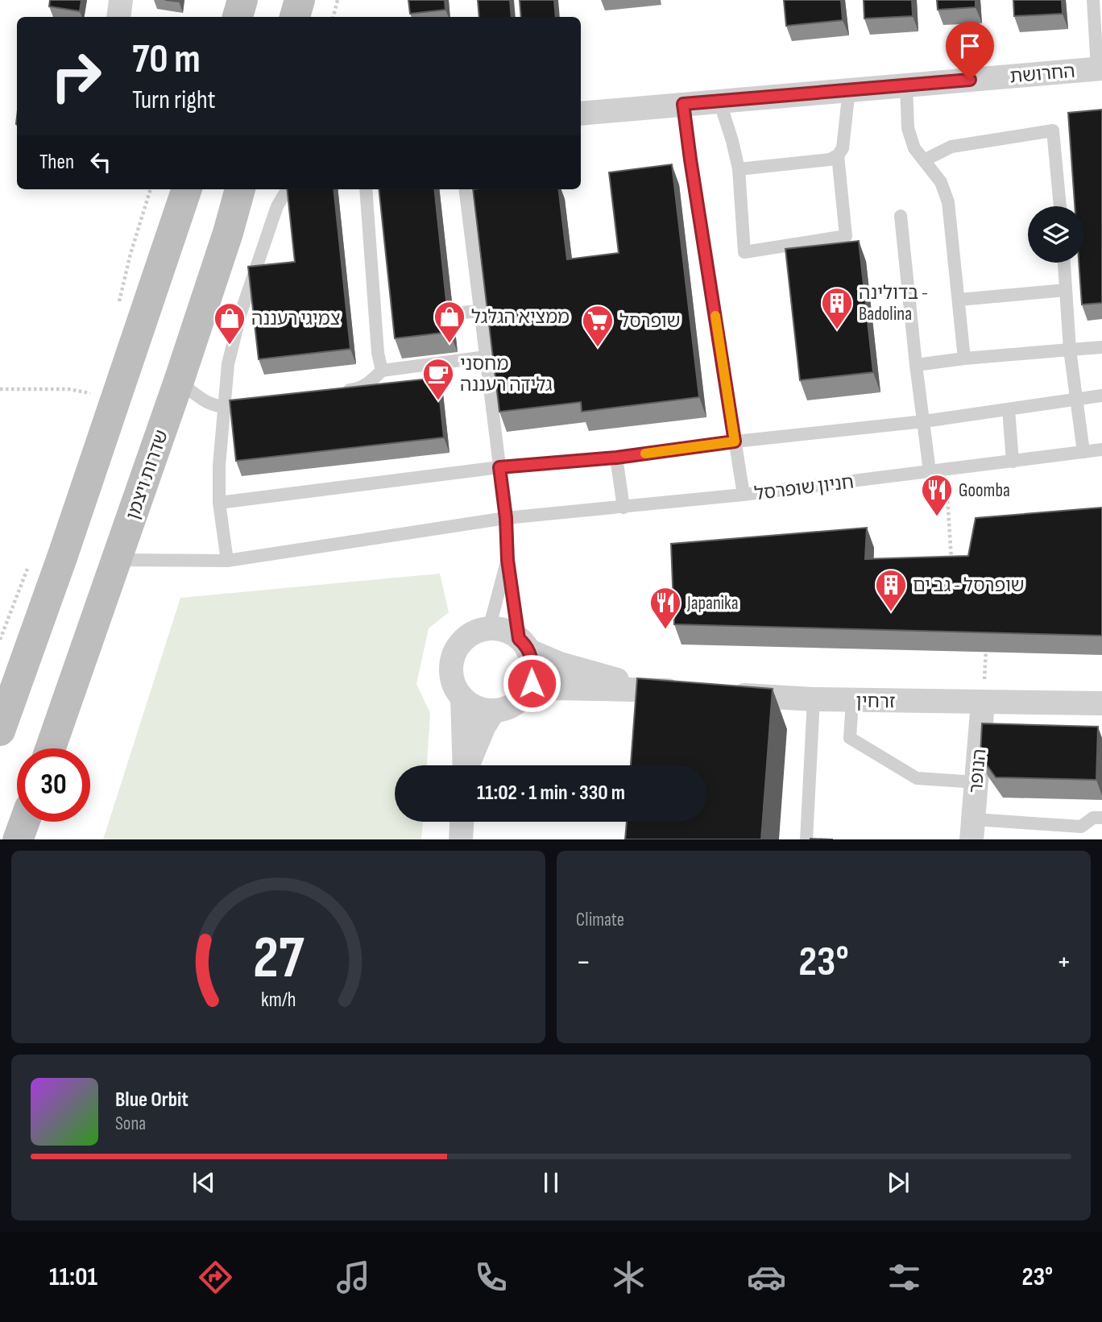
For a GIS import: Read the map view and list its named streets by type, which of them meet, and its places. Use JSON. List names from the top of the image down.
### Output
{
  "streets": {
    "main road": ["שדרות ויצמן"],
    "street": ["החרושת", "זרחין", "הנופר"],
    "lane": ["חניון שופרסל"]
  },
  "crossings": [
    ["שדרות ויצמן", "חניון שופרסל"],
    ["זרחין", "הנופר"]
  ],
  "places": {
    "building": ["בדולינה - Badolina", "שופרסל - גב ים"],
    "shop": ["ממציא הגלגל", "צמיגי רעננה"],
    "supermarket": ["שופרסל"],
    "cafe": ["מחסני גלידה רעננה"],
    "restaurant": ["Goomba", "Japanika"]
  },
  "page": {
    "turn": ["70 m", "Turn right"],
    "then": "Then",
    "limit": "30",
    "trip": "11:02 · 1 min · 330 m",
    "tile": "Climate",
    "heat": ["−", "23°", "+"],
    "song": ["Blue Orbit", "Sona"],
    "tabs": ["11:01", "23°"],
    "gauge": ["27", "km/h"]
  }
}
